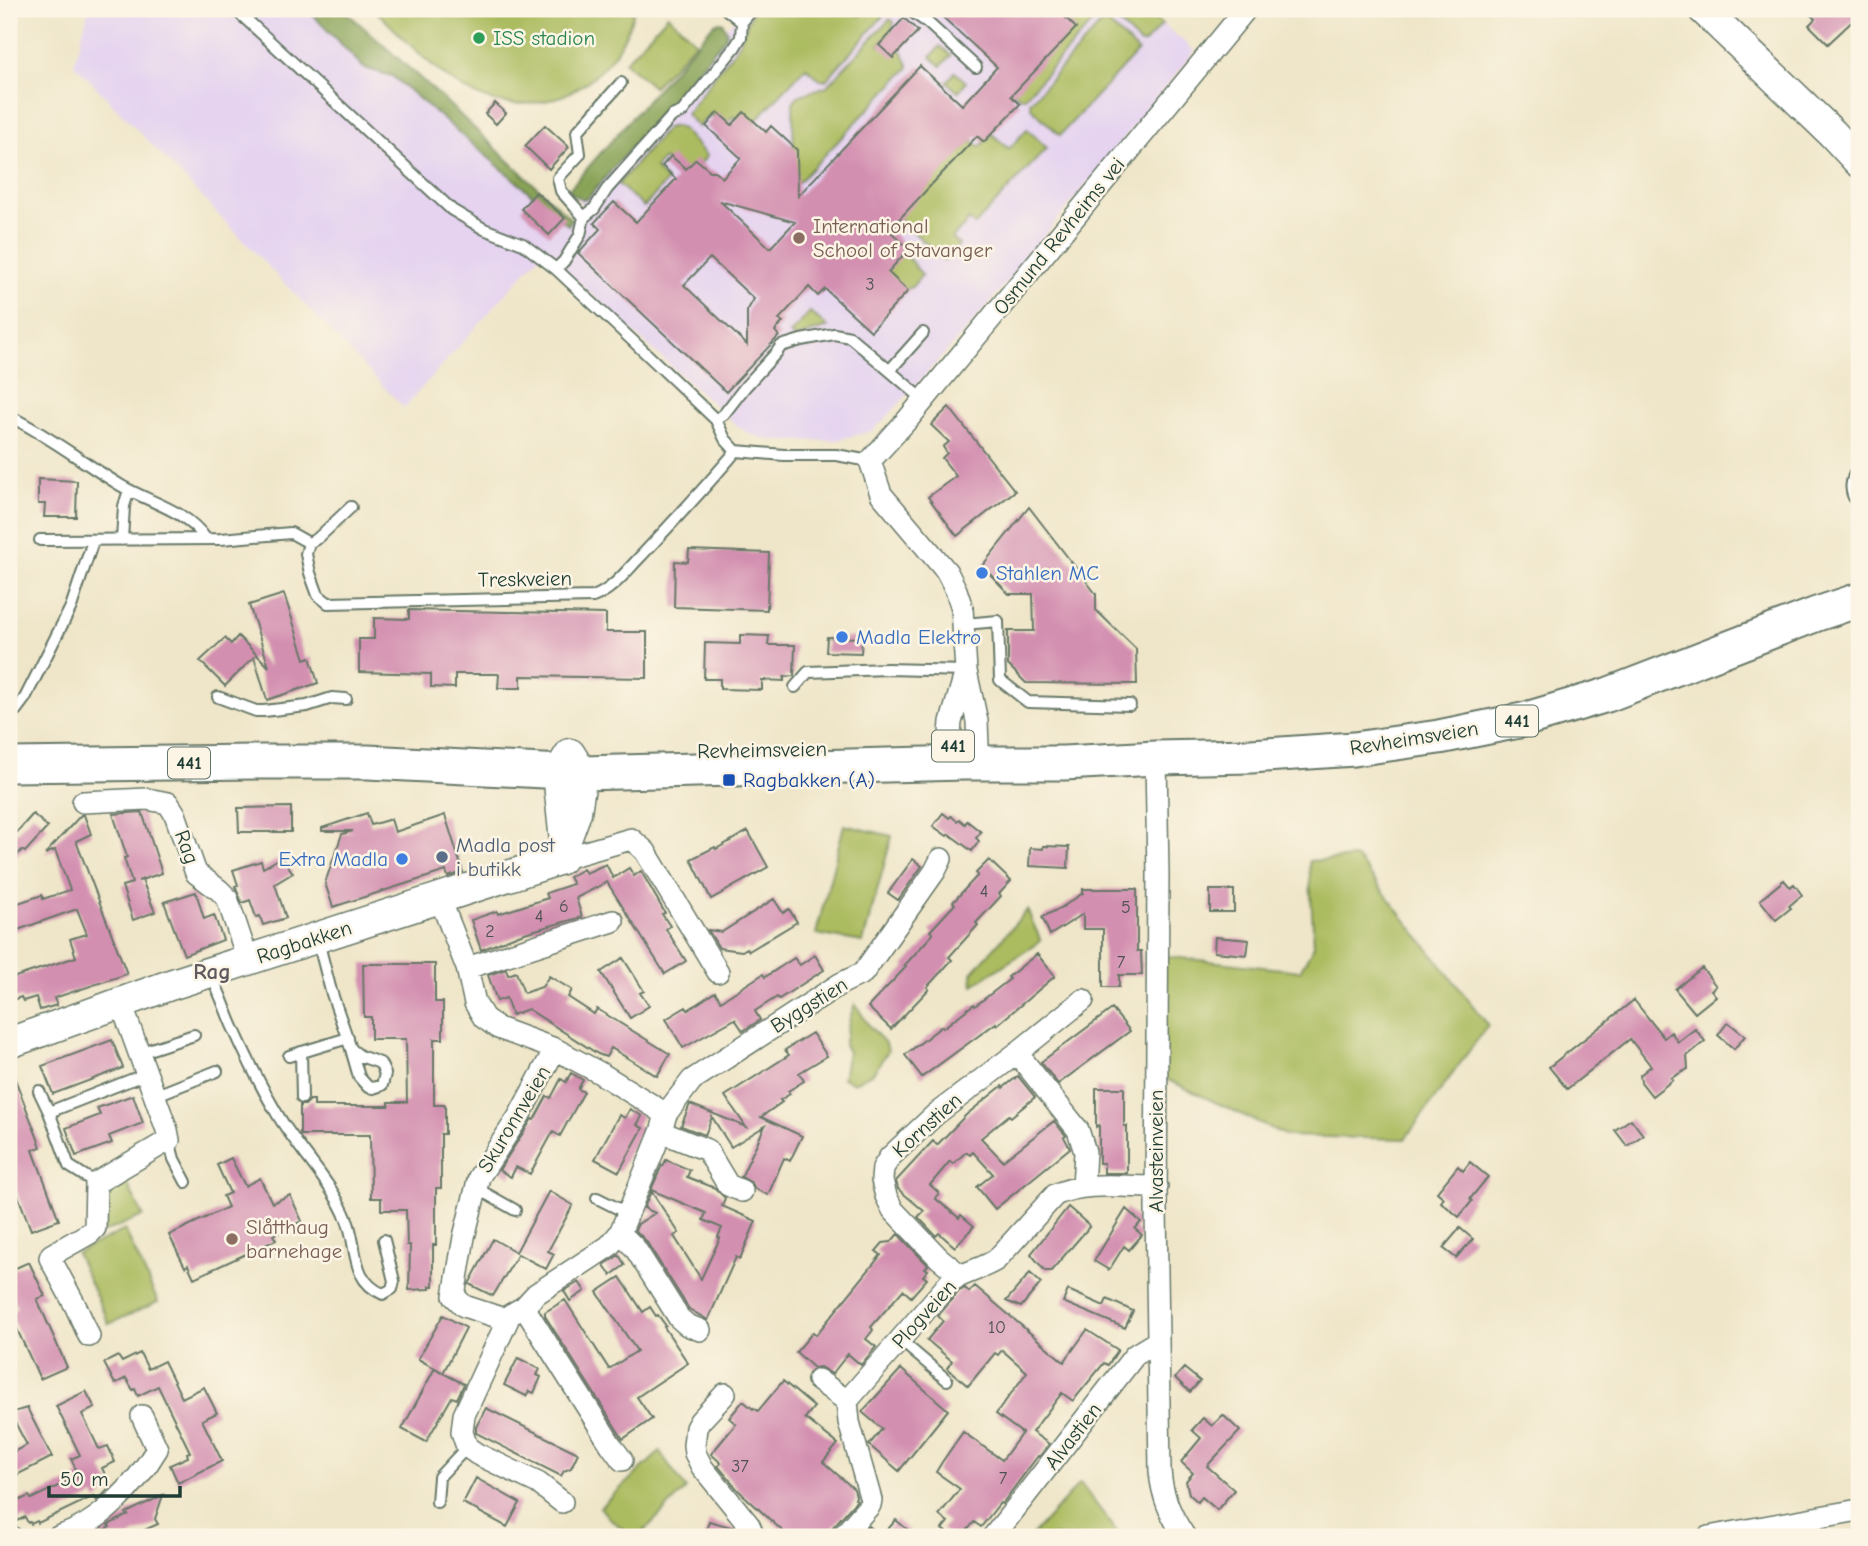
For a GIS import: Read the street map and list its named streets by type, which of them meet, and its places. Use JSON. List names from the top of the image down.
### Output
{
  "streets": {
    "main road": ["441", "Revheimsveien"],
    "street": [
      "Osmund Revheims vei",
      "Rag",
      "Ragbakken",
      "Byggstien",
      "Skuronnveien",
      "Kornstien",
      "Alvasteinveien",
      "Plogveien",
      "Alvastien"
    ],
    "lane": ["Treskveien"]
  },
  "crossings": [
    ["Revheimsveien", "Alvasteinveien"],
    ["Rag", "Ragbakken"],
    ["Ragbakken", "Skuronnveien"],
    ["Byggstien", "Skuronnveien"],
    ["Kornstien", "Plogveien"],
    ["Alvasteinveien", "Plogveien"],
    ["Alvasteinveien", "Alvastien"]
  ],
  "districts": ["Rag"],
  "places": {
    "other": [
      "ISS stadion",
      "International School of Stavanger",
      "Stahlen MC",
      "Madla Elektro",
      "Madla post i butikk",
      "Extra Madla",
      "Slåtthaug barnehage"
    ],
    "transit": ["Ragbakken (A)"]
  },
  "house_numbers": [
    "3",
    "4",
    "6",
    "5",
    "4",
    "2",
    "7",
    "10",
    "37",
    "7"
  ],
  "scale_bar": "50 m"
}
